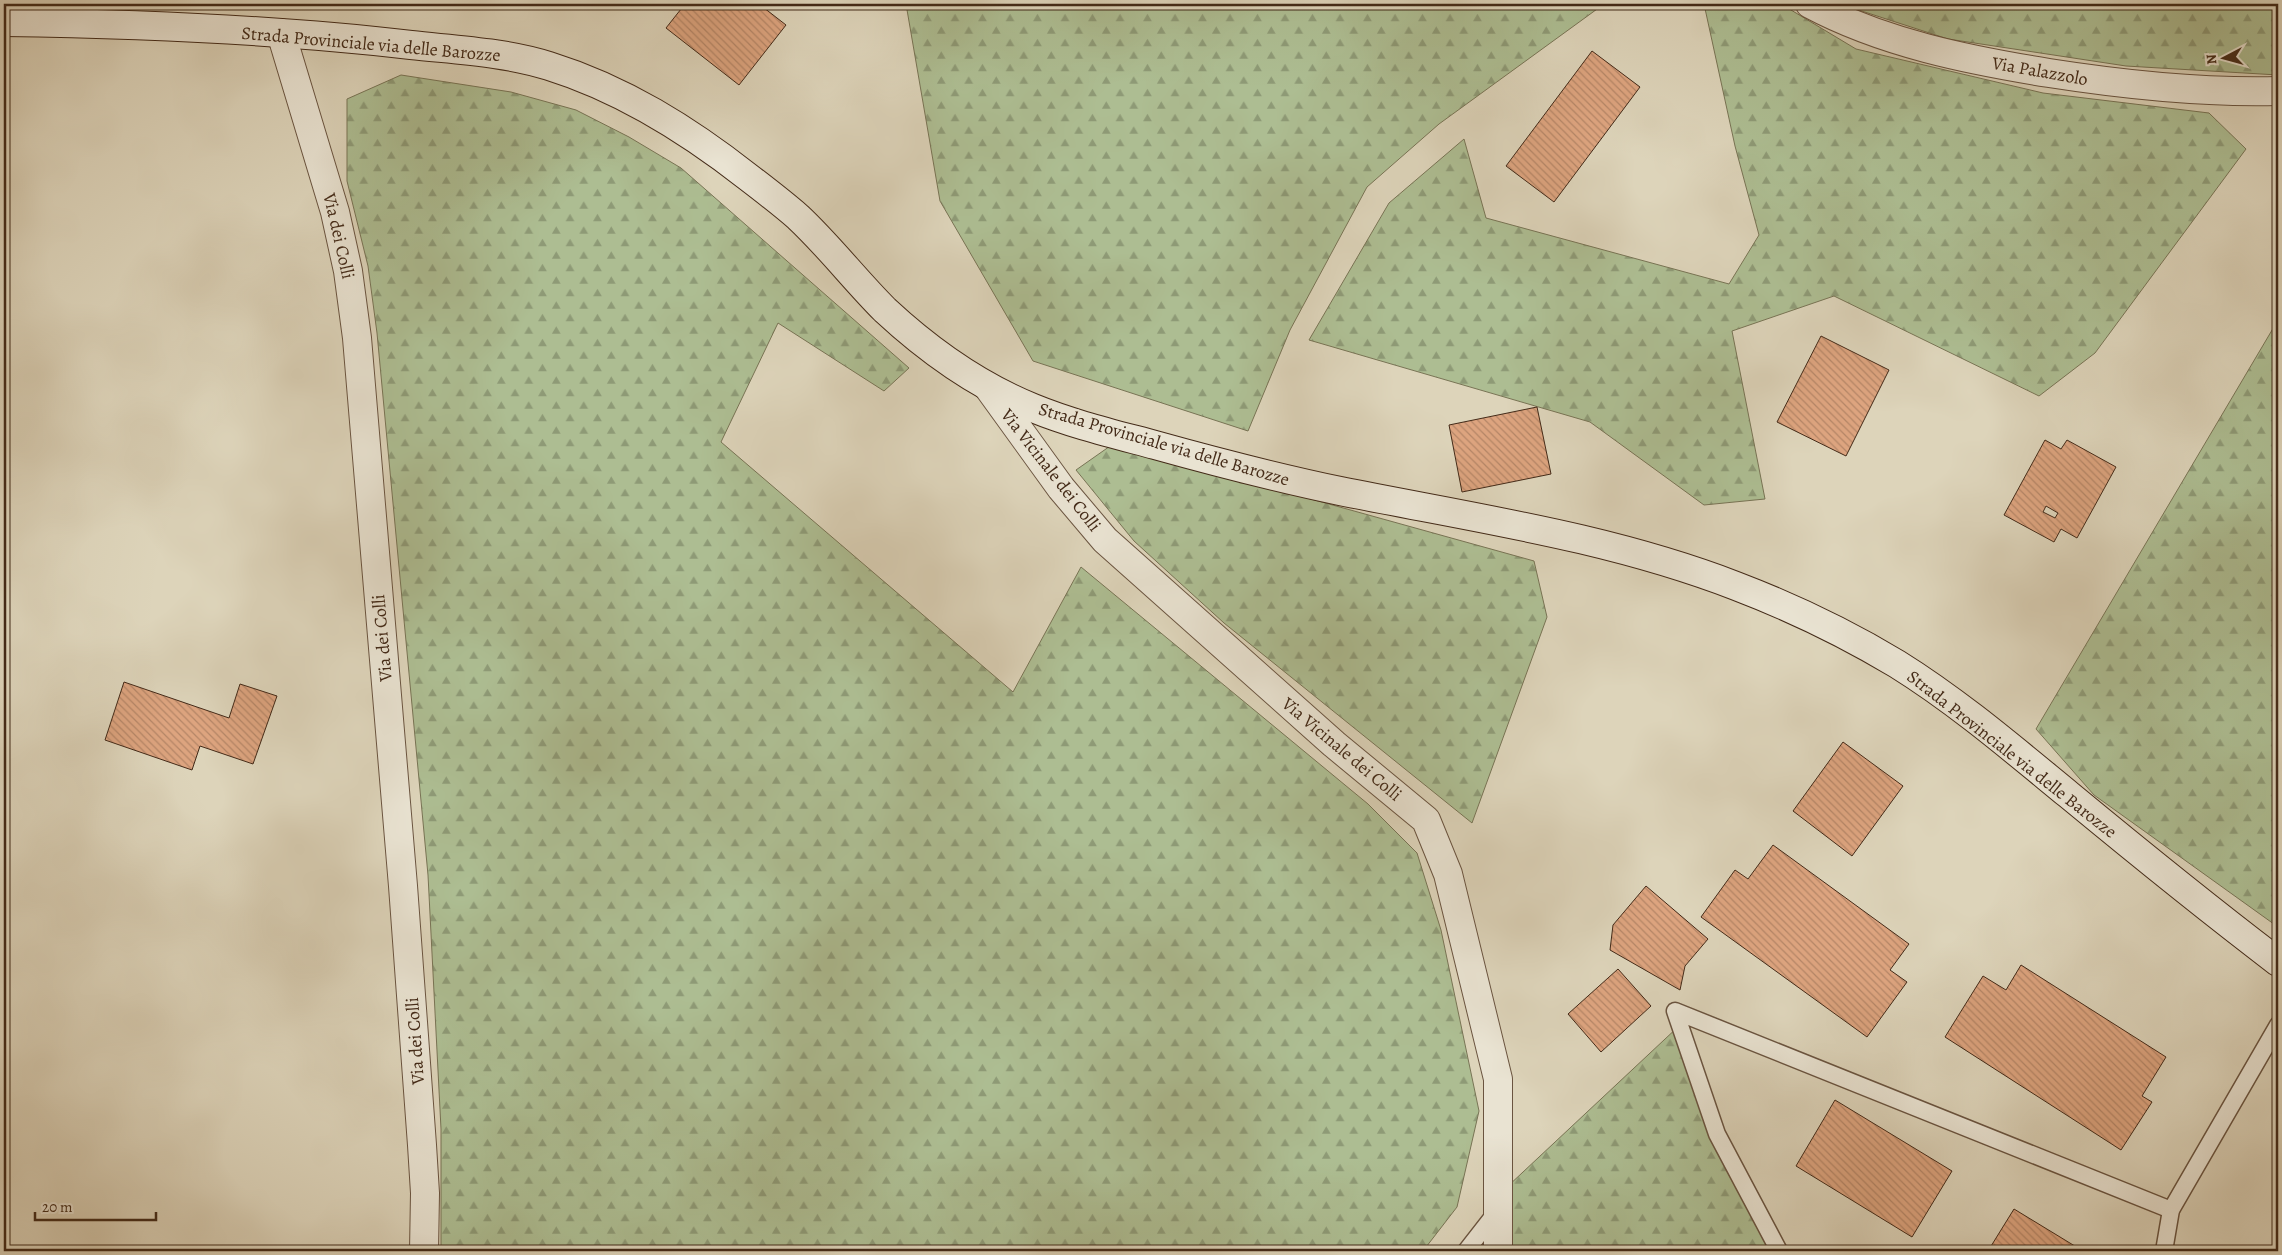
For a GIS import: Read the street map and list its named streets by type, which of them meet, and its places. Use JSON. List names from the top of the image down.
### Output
{
  "streets": {
    "street": [
      "Strada Provinciale via delle Barozze",
      "Via Palazzolo",
      "Via dei Colli",
      "Via Vicinale dei Colli"
    ]
  },
  "crossings": [
    ["Strada Provinciale via delle Barozze", "Via dei Colli"],
    ["Strada Provinciale via delle Barozze", "Via Vicinale dei Colli"]
  ],
  "scale_bar": "20 m",
  "north": "left"
}
